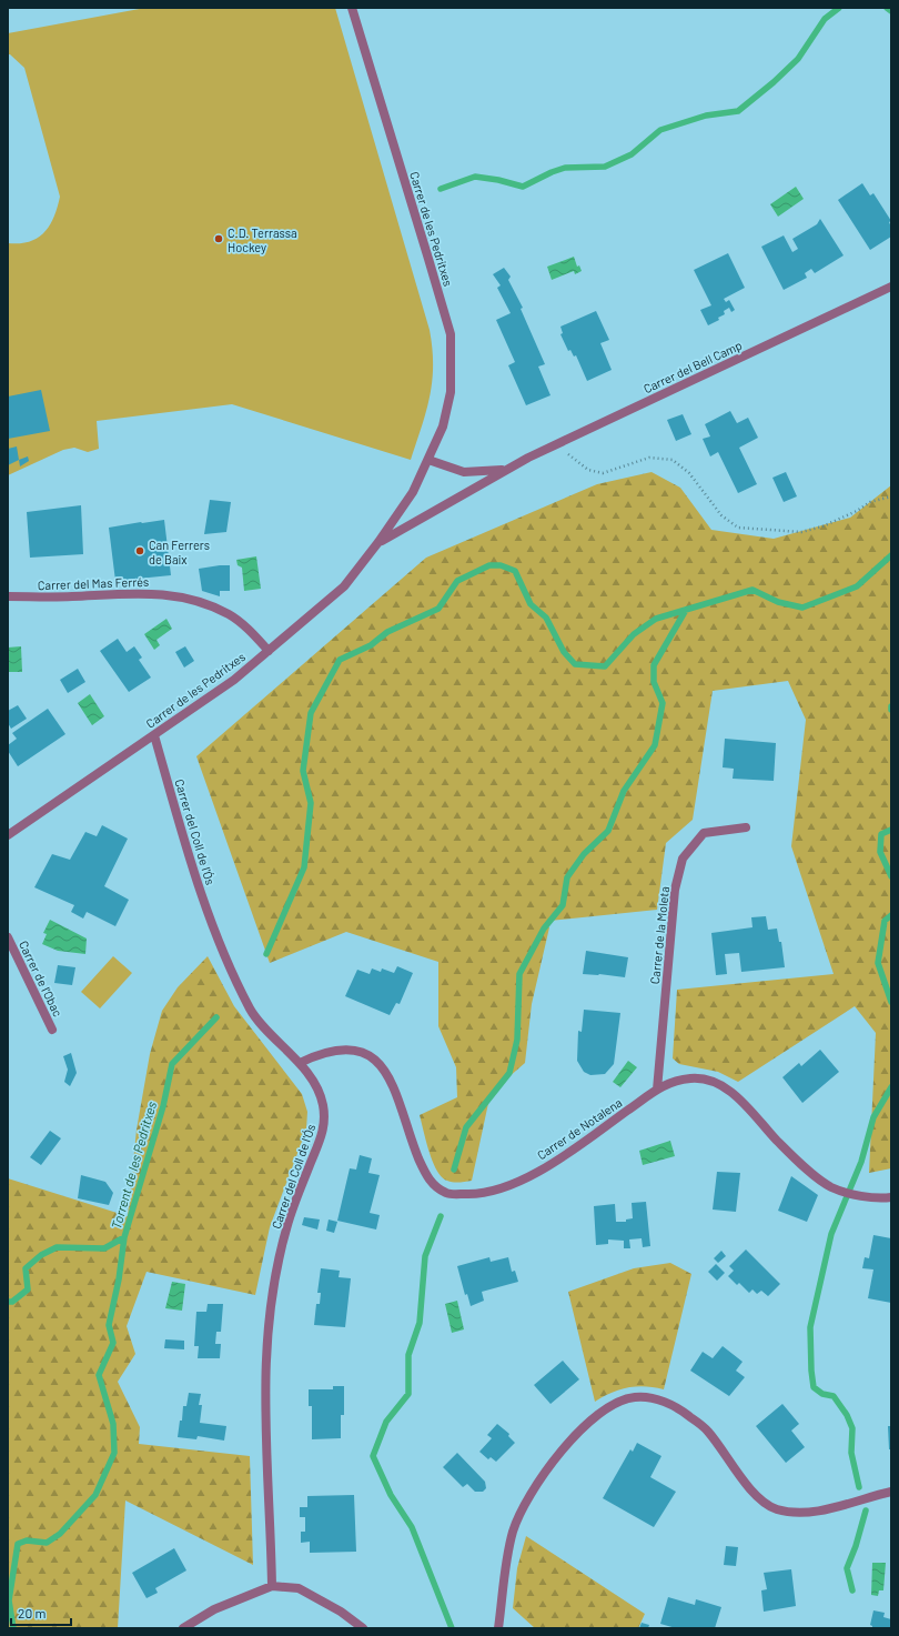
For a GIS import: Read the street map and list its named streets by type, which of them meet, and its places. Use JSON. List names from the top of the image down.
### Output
{
  "streets": {
    "street": [
      "Carrer de les Pedritxes",
      "Carrer del Bell Camp",
      "Carrer del Mas Ferrés",
      "Carrer del Coll de l'Ós",
      "Carrer de la Moleta",
      "Carrer de l'Obac",
      "Carrer de Notalena"
    ]
  },
  "crossings": [
    ["Carrer de les Pedritxes", "Carrer del Bell Camp"],
    ["Carrer de les Pedritxes", "Carrer del Mas Ferrés"],
    ["Carrer de les Pedritxes", "Carrer del Coll de l'Ós"],
    ["Carrer del Coll de l'Ós", "Carrer de Notalena"],
    ["Carrer de la Moleta", "Carrer de Notalena"]
  ],
  "water": ["Torrent de les Pedritxes"],
  "places": ["C.D. Terrassa Hockey", "Can Ferrers de Baix"],
  "scale_bar": "20 m"
}
